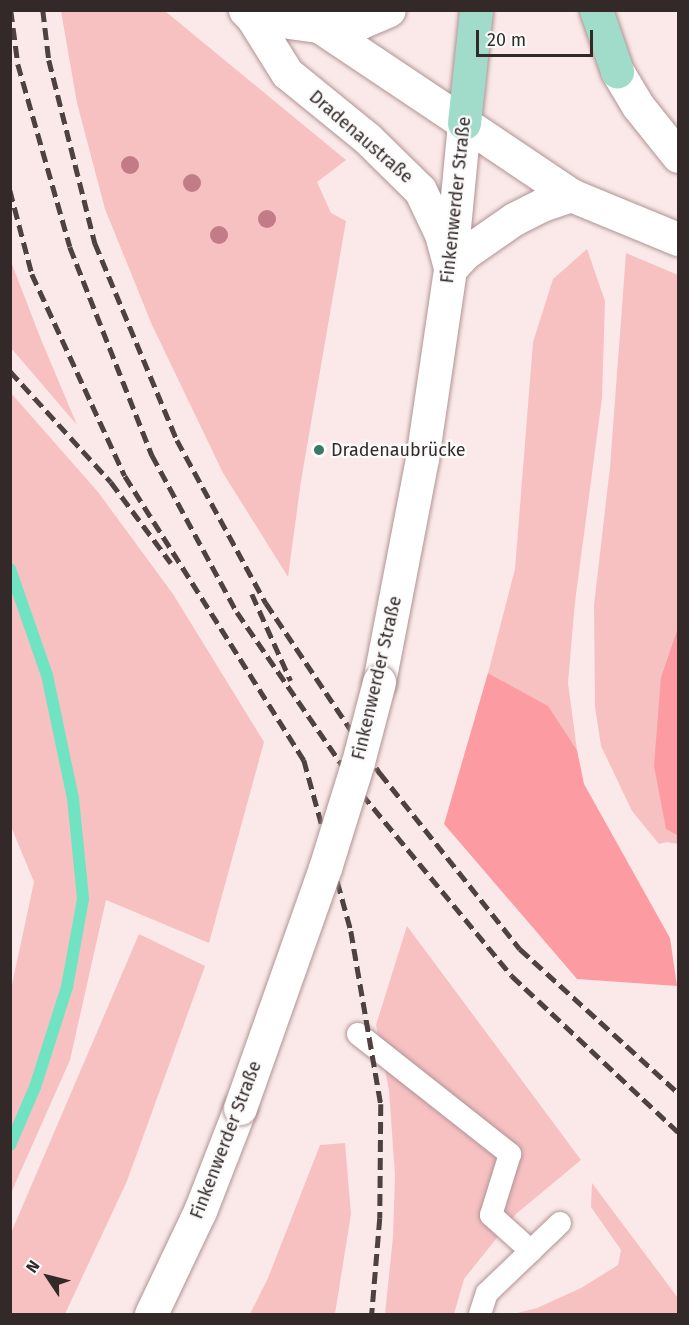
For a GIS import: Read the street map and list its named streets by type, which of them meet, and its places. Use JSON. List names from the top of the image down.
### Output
{
  "streets": {
    "main road": ["Dradenaustraße", "Finkenwerder Straße"]
  },
  "crossings": [
    ["Dradenaustraße", "Finkenwerder Straße"]
  ],
  "places": ["Dradenaubrücke"],
  "scale_bar": "20 m",
  "north": "top left"
}
